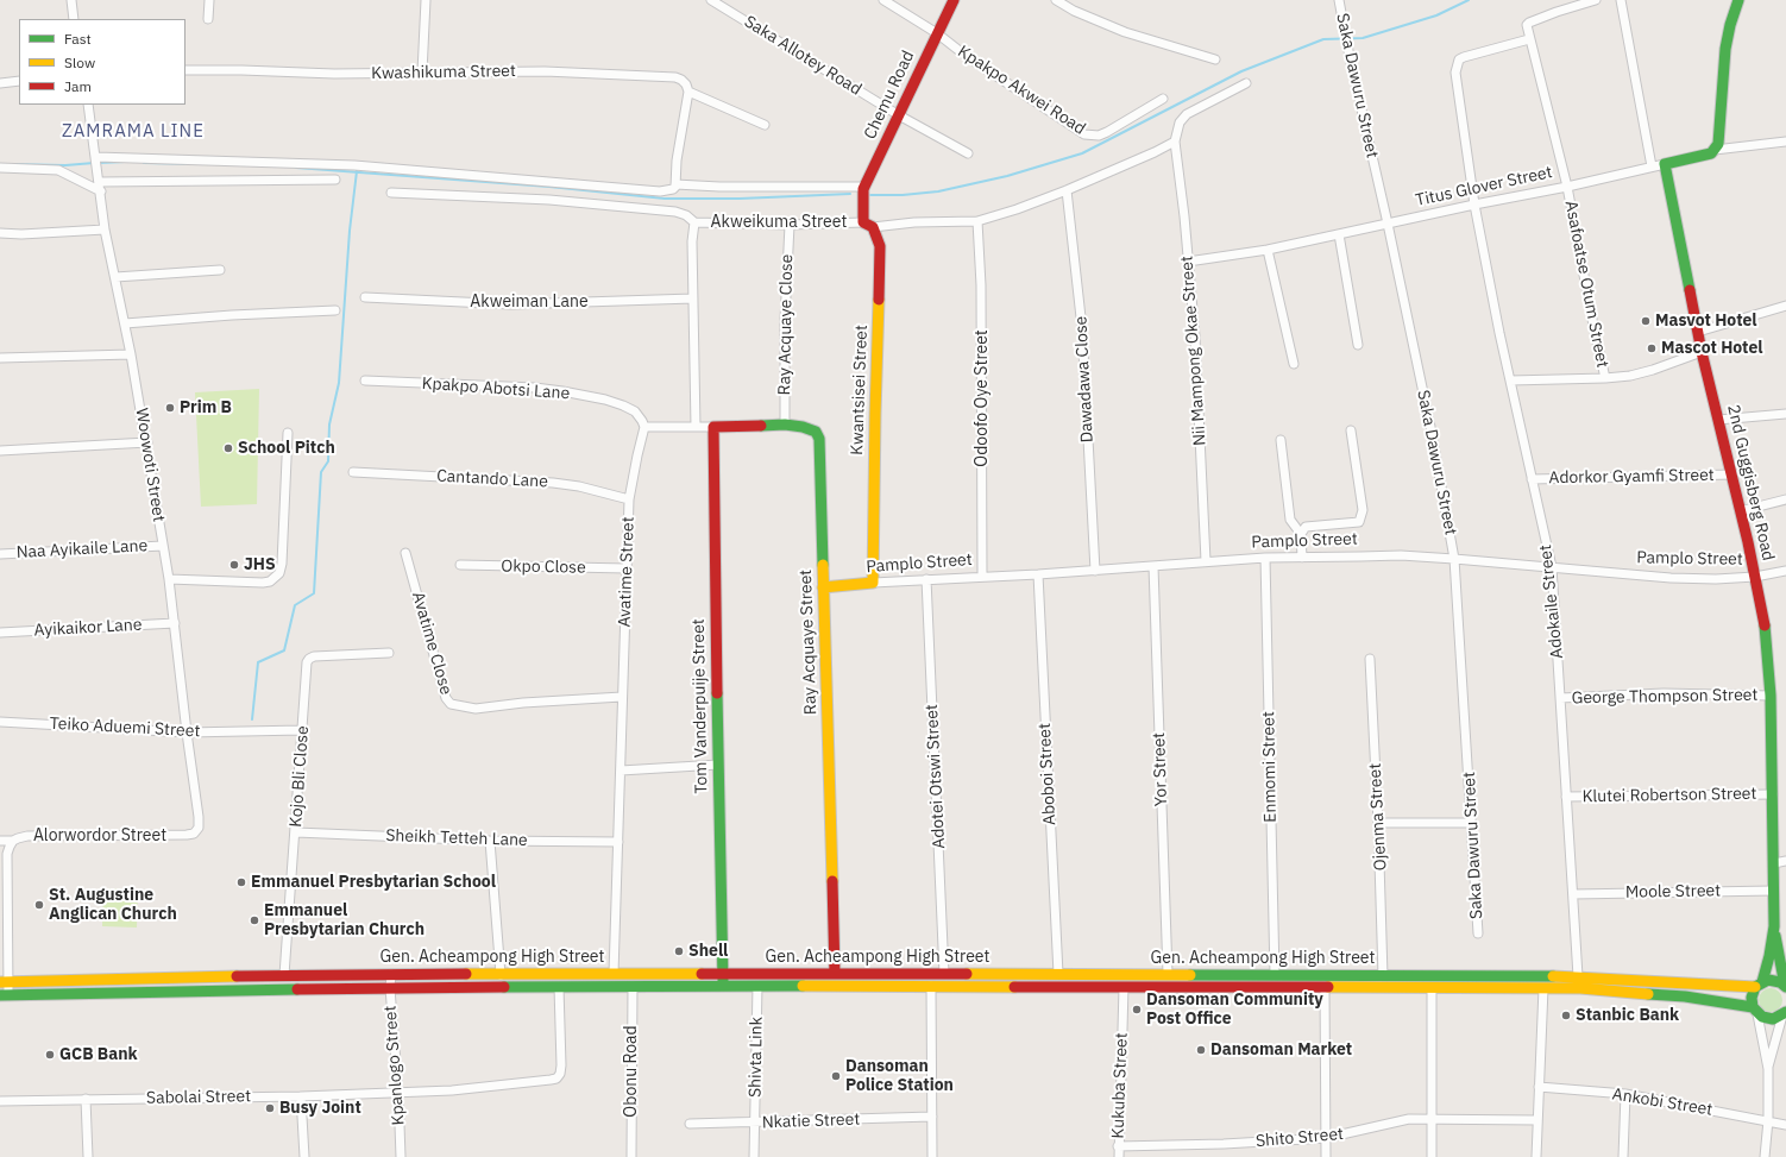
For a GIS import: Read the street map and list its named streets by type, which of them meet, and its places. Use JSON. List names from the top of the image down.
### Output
{
  "streets": {
    "main road": [
      "Chemu Road",
      "Titus Glover Street",
      "Kwantsisei Street",
      "2nd Guggisberg Road",
      "Pamplo Street",
      "Ray Acquaye Street",
      "Tom Vanderpuije Street",
      "Gen. Acheampong High Street"
    ],
    "street": [
      "Saka Allotey Road",
      "Kwashikuma Street",
      "Saka Dawuru Street",
      "Kpakpo Akwei Road",
      "Akweikuma Street",
      "Asafoatse Otum Street",
      "Akweiman Lane",
      "Ray Acquaye Close",
      "Nii Mampong Okae Street",
      "Dawadawa Close",
      "Kpakpo Abotsi Lane",
      "Odoofo Oye Street",
      "Woowoti Street",
      "Adorkor Gyamfi Street",
      "Cantando Lane",
      "Naa Ayikaile Lane",
      "Okpo Close",
      "Avatime Street",
      "Adokaile Street",
      "Ayikaikor Lane",
      "Avatime Close",
      "George Thompson Street",
      "Teiko Aduemi Street",
      "Enmomi Street",
      "Yor Street",
      "Aboboi Street",
      "Kojo Bli Close",
      "Adotei Otswi Street",
      "Klutei Robertson Street",
      "Ojenma Street",
      "Alorwordor Street",
      "Sheikh Tetteh Lane",
      "Moole Street",
      "Shivta Link",
      "Kpanlogo Street",
      "Obonu Road",
      "Kukuba Street",
      "Sabolai Street",
      "Ankobi Street",
      "Nkatie Street",
      "Shito Street"
    ]
  },
  "crossings": [
    ["Saka Allotey Road", "Chemu Road"],
    ["Saka Dawuru Street", "Titus Glover Street"],
    ["Saka Dawuru Street", "Pamplo Street"],
    ["Kpakpo Akwei Road", "Chemu Road"],
    ["Chemu Road", "Kwantsisei Street"],
    ["Titus Glover Street", "Asafoatse Otum Street"],
    ["Titus Glover Street", "Nii Mampong Okae Street"],
    ["Titus Glover Street", "2nd Guggisberg Road"],
    ["Titus Glover Street", "Adokaile Street"],
    ["Akweikuma Street", "Ray Acquaye Close"],
    ["Akweikuma Street", "Nii Mampong Okae Street"],
    ["Akweikuma Street", "Dawadawa Close"],
    ["Akweikuma Street", "Kwantsisei Street"],
    ["Akweikuma Street", "Odoofo Oye Street"],
    ["Asafoatse Otum Street", "Adokaile Street"],
    ["Ray Acquaye Close", "Ray Acquaye Street"],
    ["Nii Mampong Okae Street", "Pamplo Street"],
    ["Dawadawa Close", "Pamplo Street"],
    ["Kpakpo Abotsi Lane", "Avatime Street"],
    ["Kwantsisei Street", "Pamplo Street"],
    ["Odoofo Oye Street", "Pamplo Street"],
    ["Woowoti Street", "Naa Ayikaile Lane"],
    ["Woowoti Street", "Ayikaikor Lane"],
    ["Woowoti Street", "Teiko Aduemi Street"],
    ["Woowoti Street", "Alorwordor Street"],
    ["Adorkor Gyamfi Street", "2nd Guggisberg Road"],
    ["Adorkor Gyamfi Street", "Adokaile Street"],
    ["Cantando Lane", "Avatime Street"],
    ["2nd Guggisberg Road", "Pamplo Street"],
    ["2nd Guggisberg Road", "George Thompson Street"],
    ["2nd Guggisberg Road", "Klutei Robertson Street"],
    ["2nd Guggisberg Road", "Moole Street"],
    ["2nd Guggisberg Road", "Gen. Acheampong High Street"],
    ["Pamplo Street", "Adokaile Street"],
    ["Pamplo Street", "Ray Acquaye Street"],
    ["Pamplo Street", "Enmomi Street"],
    ["Pamplo Street", "Yor Street"],
    ["Pamplo Street", "Aboboi Street"],
    ["Pamplo Street", "Adotei Otswi Street"],
    ["Okpo Close", "Avatime Street"],
    ["Avatime Street", "Avatime Close"],
    ["Avatime Street", "Sheikh Tetteh Lane"],
    ["Avatime Street", "Gen. Acheampong High Street"],
    ["Adokaile Street", "George Thompson Street"],
    ["Adokaile Street", "Klutei Robertson Street"],
    ["Adokaile Street", "Moole Street"],
    ["Adokaile Street", "Gen. Acheampong High Street"],
    ["Ray Acquaye Street", "Tom Vanderpuije Street"],
    ["Ray Acquaye Street", "Gen. Acheampong High Street"],
    ["Tom Vanderpuije Street", "Gen. Acheampong High Street"],
    ["Teiko Aduemi Street", "Kojo Bli Close"],
    ["Enmomi Street", "Gen. Acheampong High Street"],
    ["Yor Street", "Gen. Acheampong High Street"],
    ["Aboboi Street", "Gen. Acheampong High Street"],
    ["Kojo Bli Close", "Sheikh Tetteh Lane"],
    ["Kojo Bli Close", "Gen. Acheampong High Street"],
    ["Adotei Otswi Street", "Gen. Acheampong High Street"],
    ["Ojenma Street", "Gen. Acheampong High Street"],
    ["Gen. Acheampong High Street", "Shivta Link"],
    ["Gen. Acheampong High Street", "Kpanlogo Street"],
    ["Gen. Acheampong High Street", "Obonu Road"],
    ["Gen. Acheampong High Street", "Kukuba Street"],
    ["Gen. Acheampong High Street", "Sabolai Street"],
    ["Shivta Link", "Nkatie Street"],
    ["Kpanlogo Street", "Sabolai Street"],
    ["Kukuba Street", "Shito Street"]
  ],
  "districts": ["ZAMRAMA LINE"],
  "places": [
    "Masvot Hotel",
    "Mascot Hotel",
    "Prim B",
    "School Pitch",
    "JHS",
    "Emmanuel Presbytarian School",
    "St. Augustine Anglican Church",
    "Emmanuel Presbytarian Church",
    "Shell",
    "Dansoman Community Post Office",
    "Stanbic Bank",
    "Dansoman Market",
    "GCB Bank",
    "Dansoman Police Station",
    "Busy Joint"
  ],
  "legend": ["Fast", "Slow", "Jam"]
}
